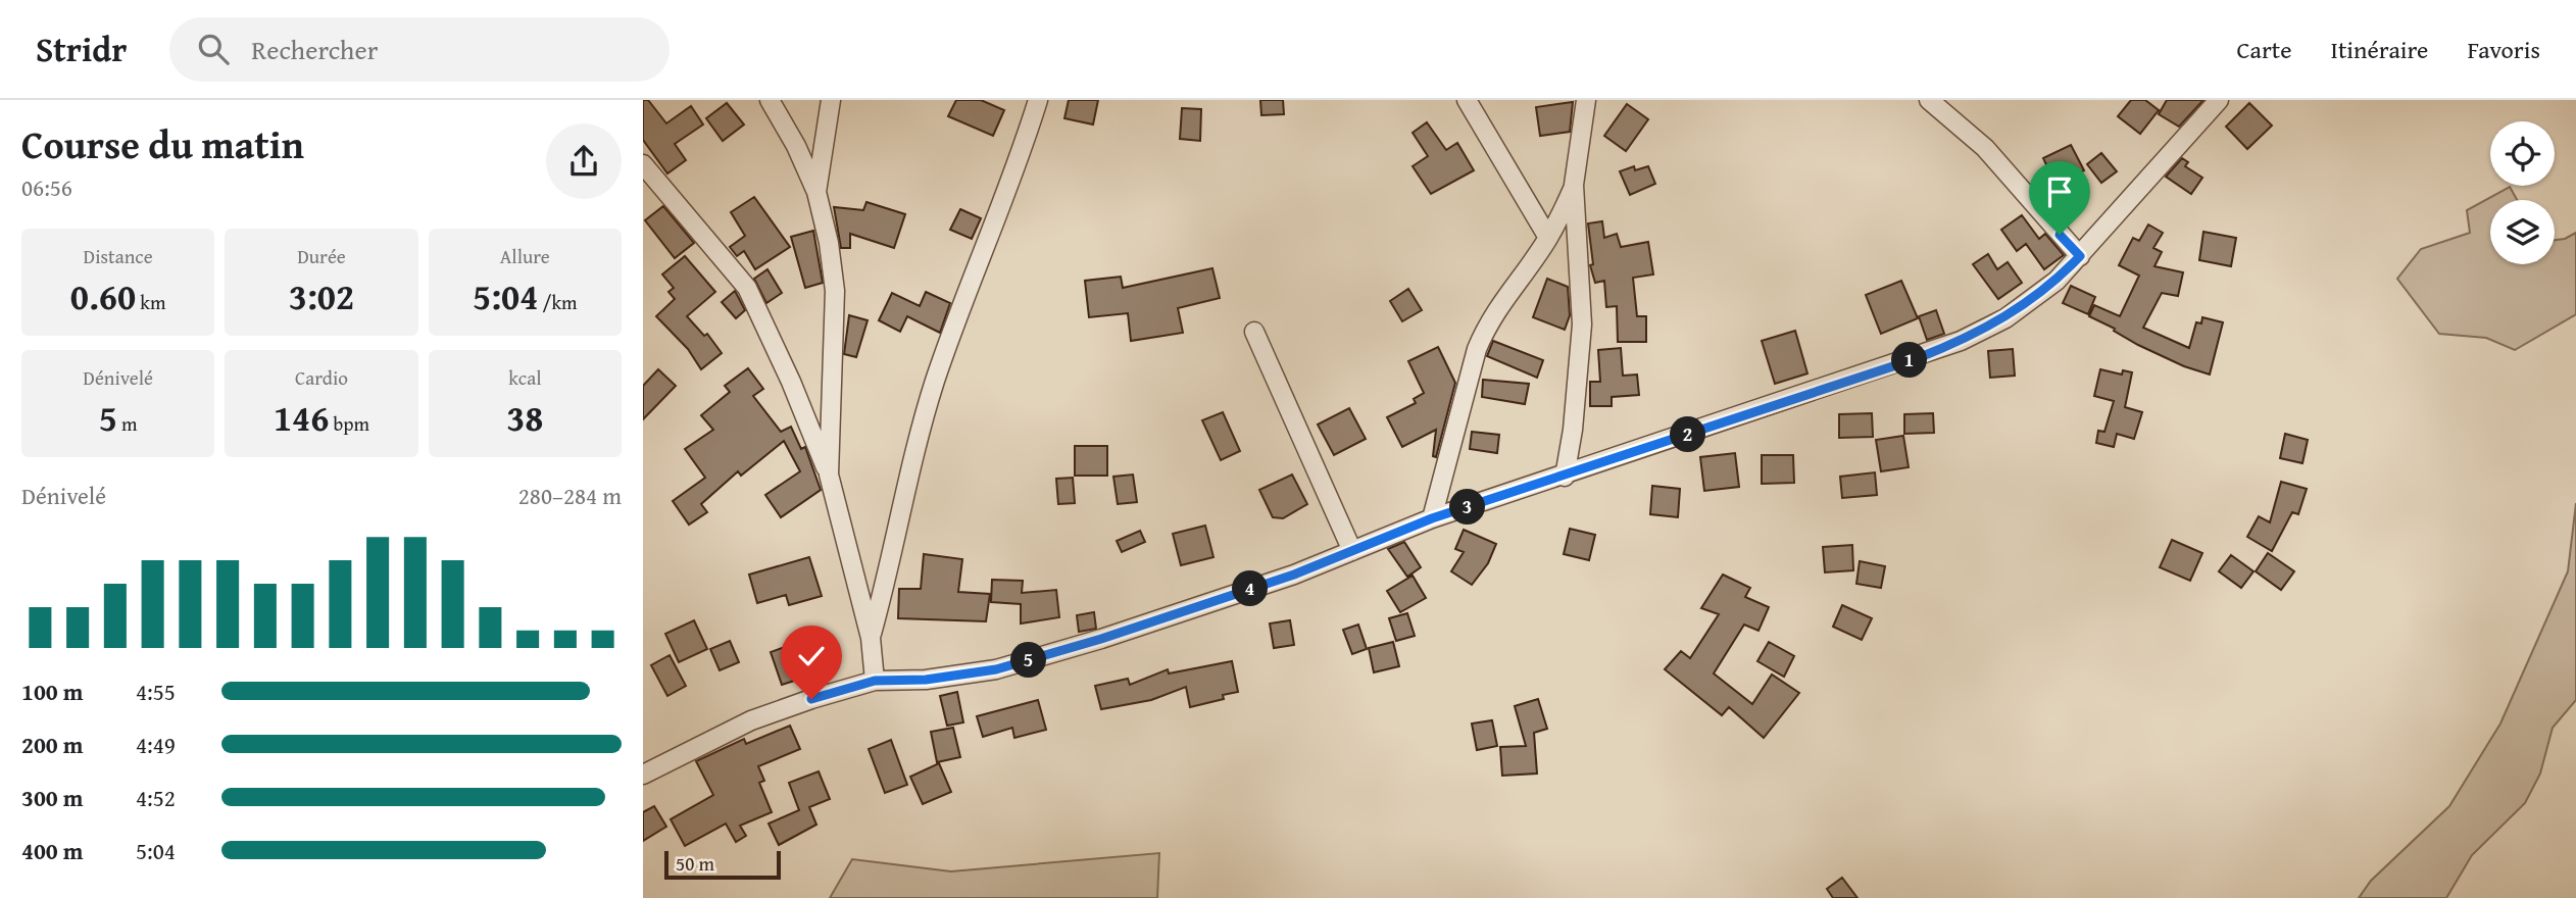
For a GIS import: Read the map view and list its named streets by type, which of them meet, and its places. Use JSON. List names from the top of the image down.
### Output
{
  "scale_bar": "50 m",
  "page": {
    "header": "Stridr",
    "search": "Rechercher",
    "nav": ["Carte", "Itinéraire", "Favoris"],
    "heading": ["Course du matin", "06:56"],
    "stats": [
      ["Distance", "0.60 km"],
      ["Durée", "3:02"],
      ["Allure", "5:04 /km"],
      ["Dénivelé", "5 m"],
      ["Cardio", "146 bpm"],
      ["kcal", "38"]
    ],
    "pins": [
      "1",
      "2",
      "3",
      "4",
      "5"
    ],
    "chart": ["Dénivelé", "280–284 m"],
    "list": [
      {
        "name": "100 m",
        "note": "4:55"
      },
      {
        "name": "200 m",
        "note": "4:49"
      },
      {
        "name": "300 m",
        "note": "4:52"
      },
      {
        "name": "400 m",
        "note": "5:04"
      }
    ],
    "scale": "50 m"
  }
}
